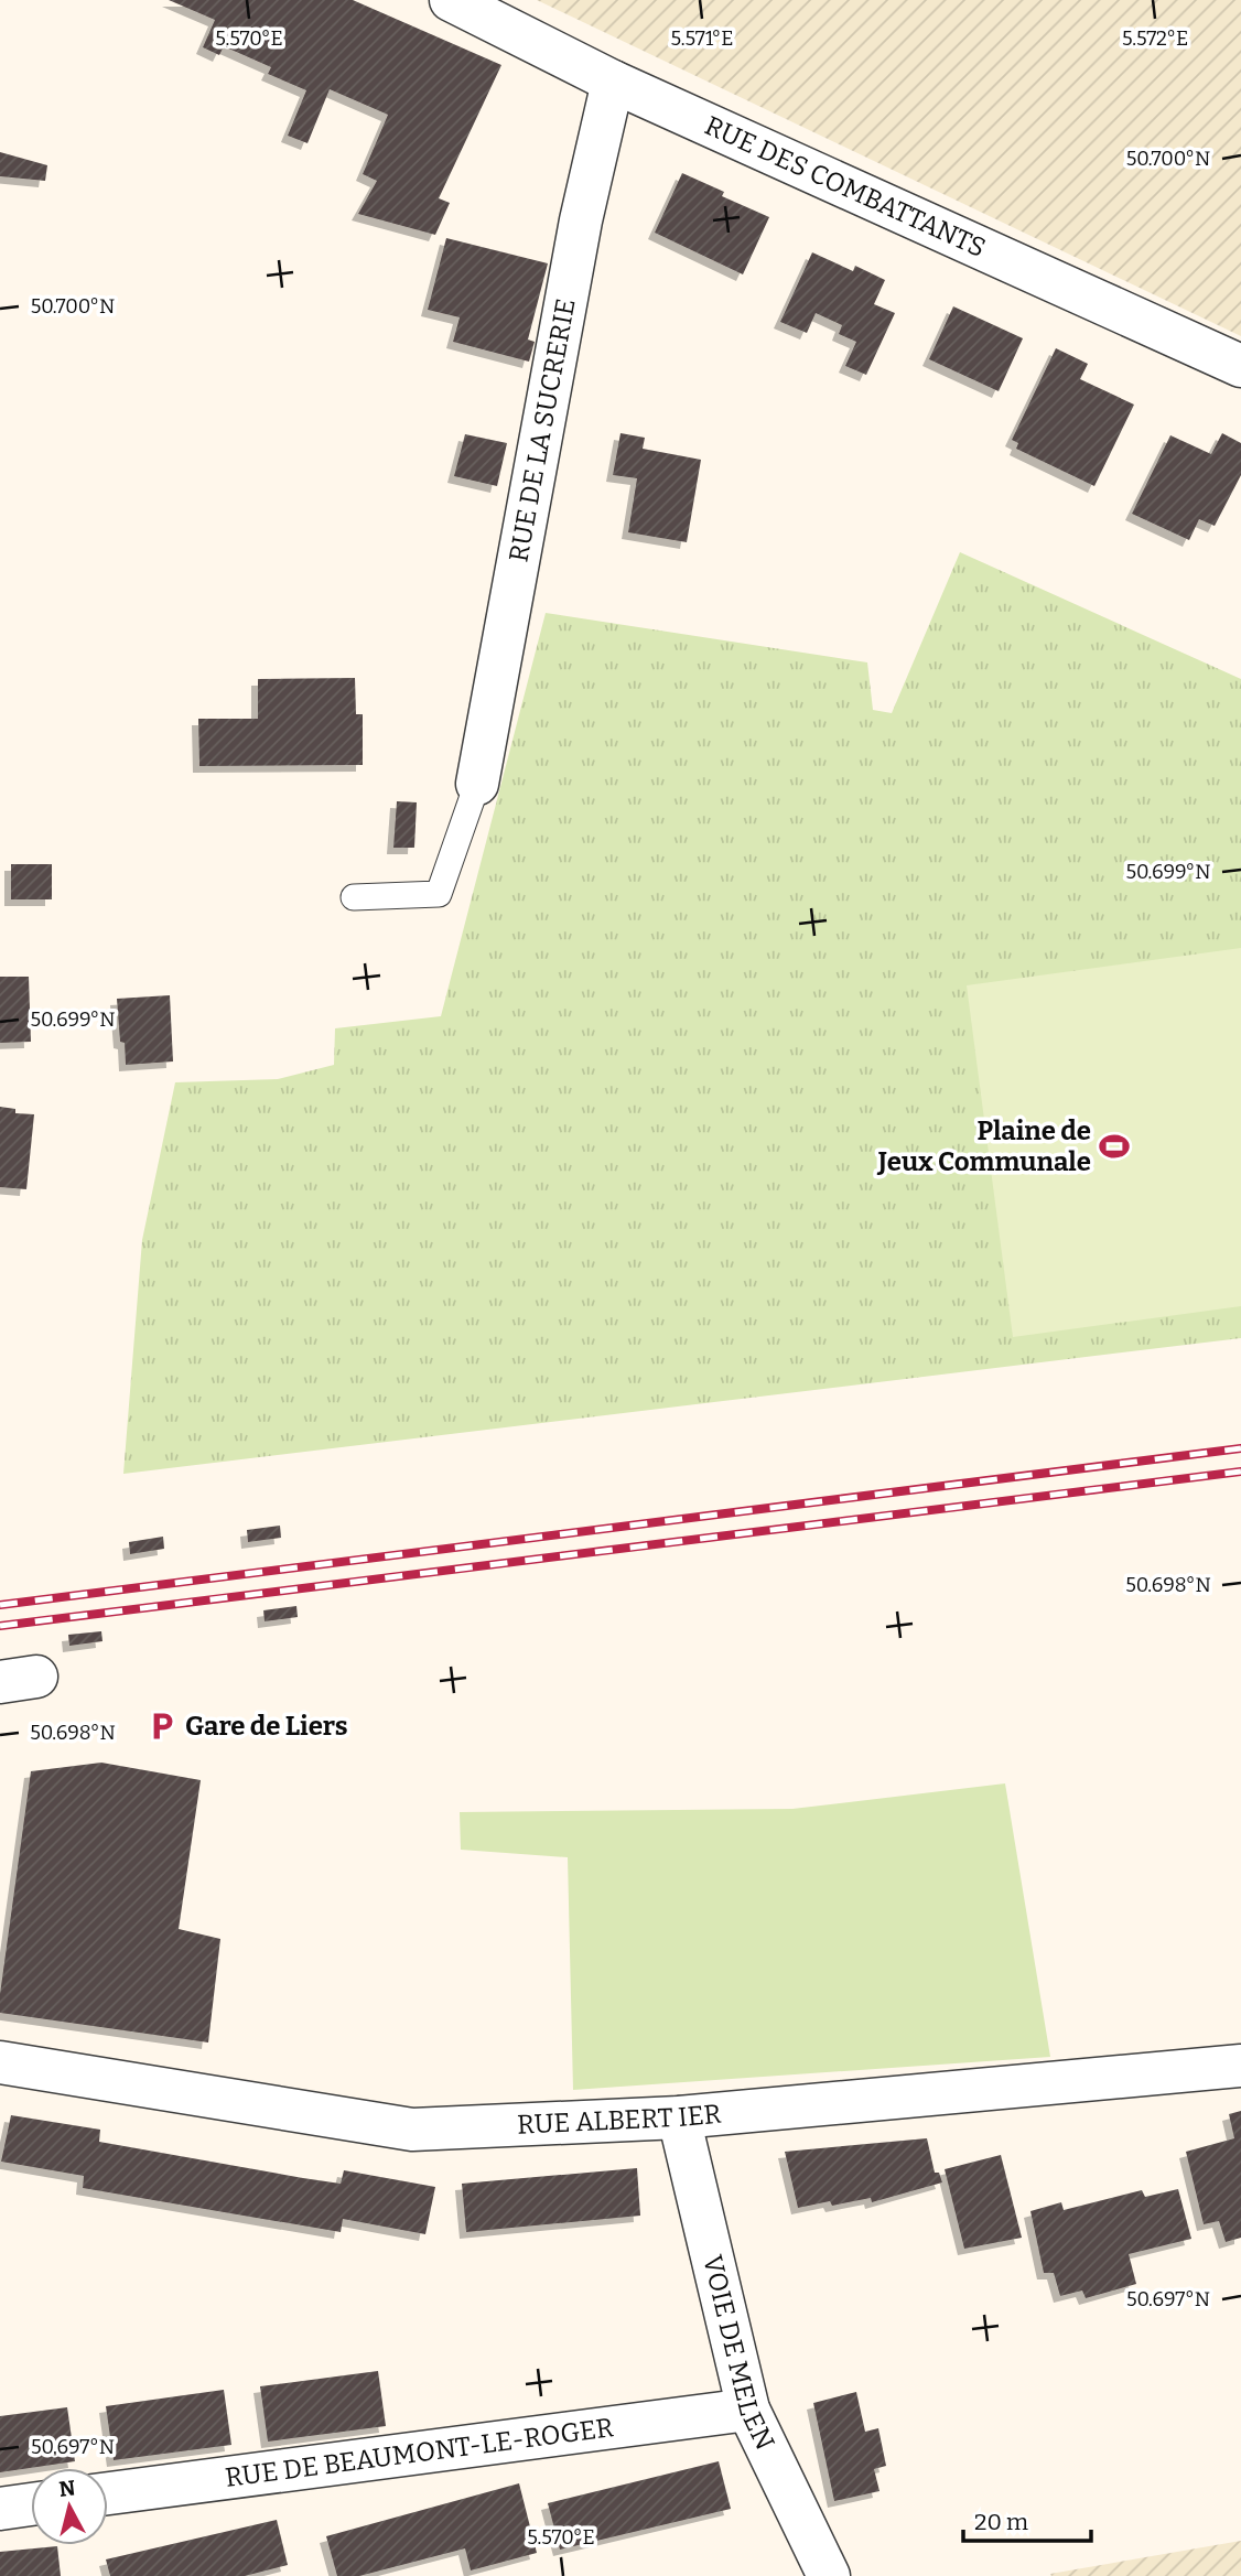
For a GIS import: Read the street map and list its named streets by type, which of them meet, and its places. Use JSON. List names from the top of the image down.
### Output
{
  "streets": {
    "street": [
      "RUE DES COMBATTANTS",
      "RUE DE LA SUCRERIE",
      "RUE ALBERT IER",
      "VOIE DE MELEN",
      "RUE DE BEAUMONT-LE-ROGER"
    ]
  },
  "crossings": [
    ["RUE DES COMBATTANTS", "RUE DE LA SUCRERIE"],
    ["RUE ALBERT IER", "VOIE DE MELEN"],
    ["VOIE DE MELEN", "RUE DE BEAUMONT-LE-ROGER"]
  ],
  "places": {
    "sports": ["Plaine de Jeux Communale"],
    "parking": ["Gare de Liers"]
  },
  "scale_bar": "20 m",
  "north": "top",
  "coordinates": [
    "5.570°E",
    "5.571°E",
    "5.572°E",
    "50.700°N",
    "50.699°N",
    "50.698°N",
    "50.697°N"
  ]
}
